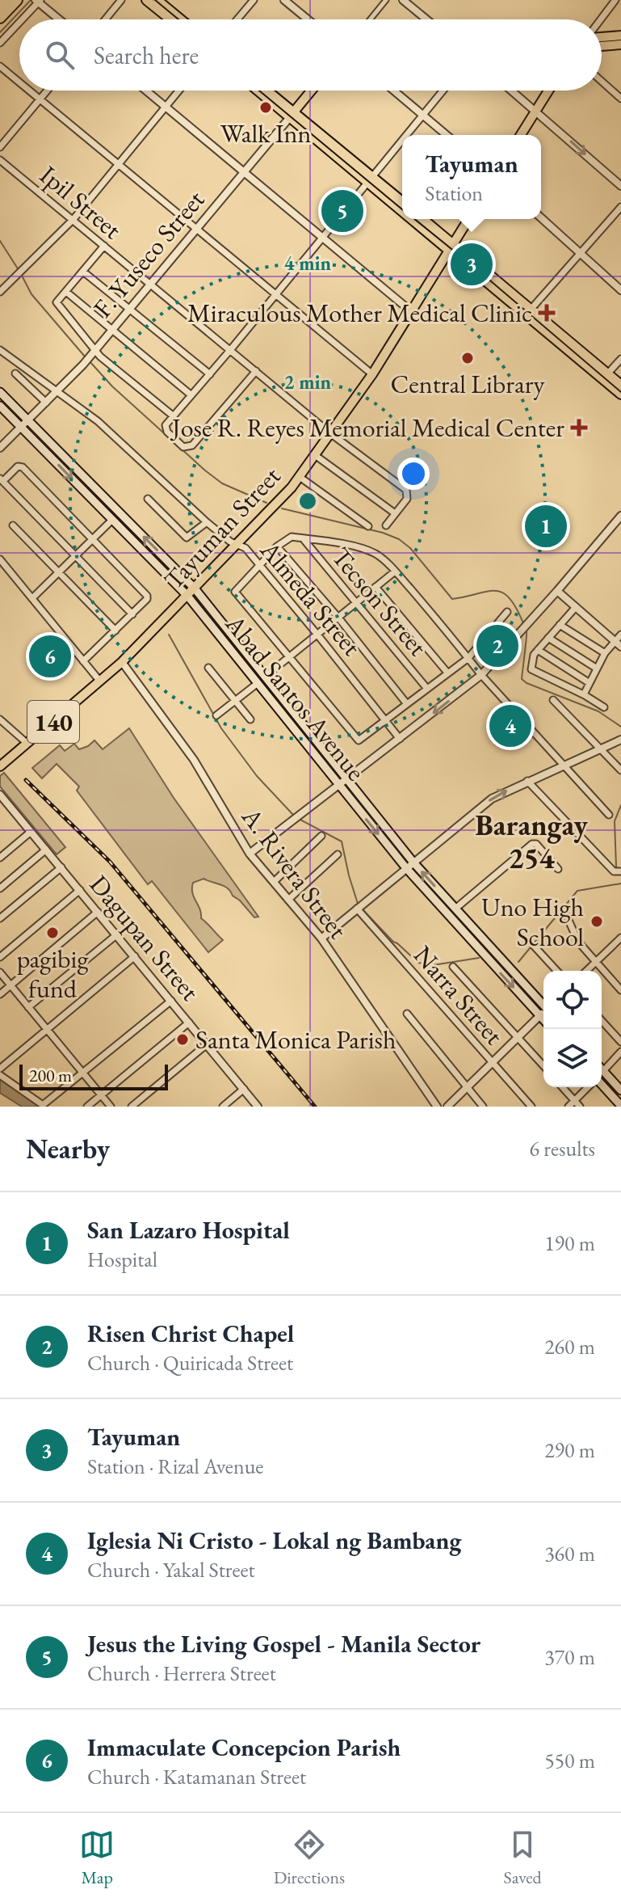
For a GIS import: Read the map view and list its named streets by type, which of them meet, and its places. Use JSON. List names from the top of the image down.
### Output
{
  "streets": {
    "main road": [
      "F. Yuseco Street",
      "Tayuman Street",
      "Abad Santos Avenue",
      "140"
    ],
    "street": [
      "Ipil Street",
      "Almeda Street",
      "Tecson Street",
      "A. Rivera Street",
      "Dagupan Street",
      "Narra Street"
    ]
  },
  "crossings": [
    ["Ipil Street", "F. Yuseco Street"],
    ["Ipil Street", "Tayuman Street"],
    ["F. Yuseco Street", "Almeda Street"],
    ["F. Yuseco Street", "Abad Santos Avenue"],
    ["Tayuman Street", "Almeda Street"],
    ["Tayuman Street", "Abad Santos Avenue"],
    ["Tayuman Street", "A. Rivera Street"]
  ],
  "districts": ["Barangay 254"],
  "places": {
    "other": [
      "Walk Inn",
      "Central Library",
      "Uno High School",
      "pagibig fund",
      "Santa Monica Parish"
    ],
    "health": ["Miraculous Mother Medical Clinic", "Jose R. Reyes Memorial Medical Center"]
  },
  "scale_bar": "200 m",
  "page": {
    "search": "Search here",
    "popup": ["Tayuman", "Station"],
    "pins": [
      "5",
      "3",
      "1",
      "2",
      "6",
      "4"
    ],
    "scale": "200 m",
    "heading": ["Nearby", "6 results"],
    "list": [
      {
        "mark": "1",
        "name": "San Lazaro Hospital",
        "note": "Hospital",
        "value": "190 m"
      },
      {
        "mark": "2",
        "name": "Risen Christ Chapel",
        "note": "Church · Quiricada Street",
        "value": "260 m"
      },
      {
        "mark": "3",
        "name": "Tayuman",
        "note": "Station · Rizal Avenue",
        "value": "290 m"
      },
      {
        "mark": "4",
        "name": "Iglesia Ni Cristo - Lokal ng Bambang",
        "note": "Church · Yakal Street",
        "value": "360 m"
      },
      {
        "mark": "5",
        "name": "Jesus the Living Gospel - Manila Sector",
        "note": "Church · Herrera Street",
        "value": "370 m"
      },
      {
        "mark": "6",
        "name": "Immaculate Concepcion Parish",
        "note": "Church · Katamanan Street",
        "value": "550 m"
      }
    ],
    "nav": ["Map", "Directions", "Saved"]
  },
  "rings": ["4 min", "2 min"]
}
